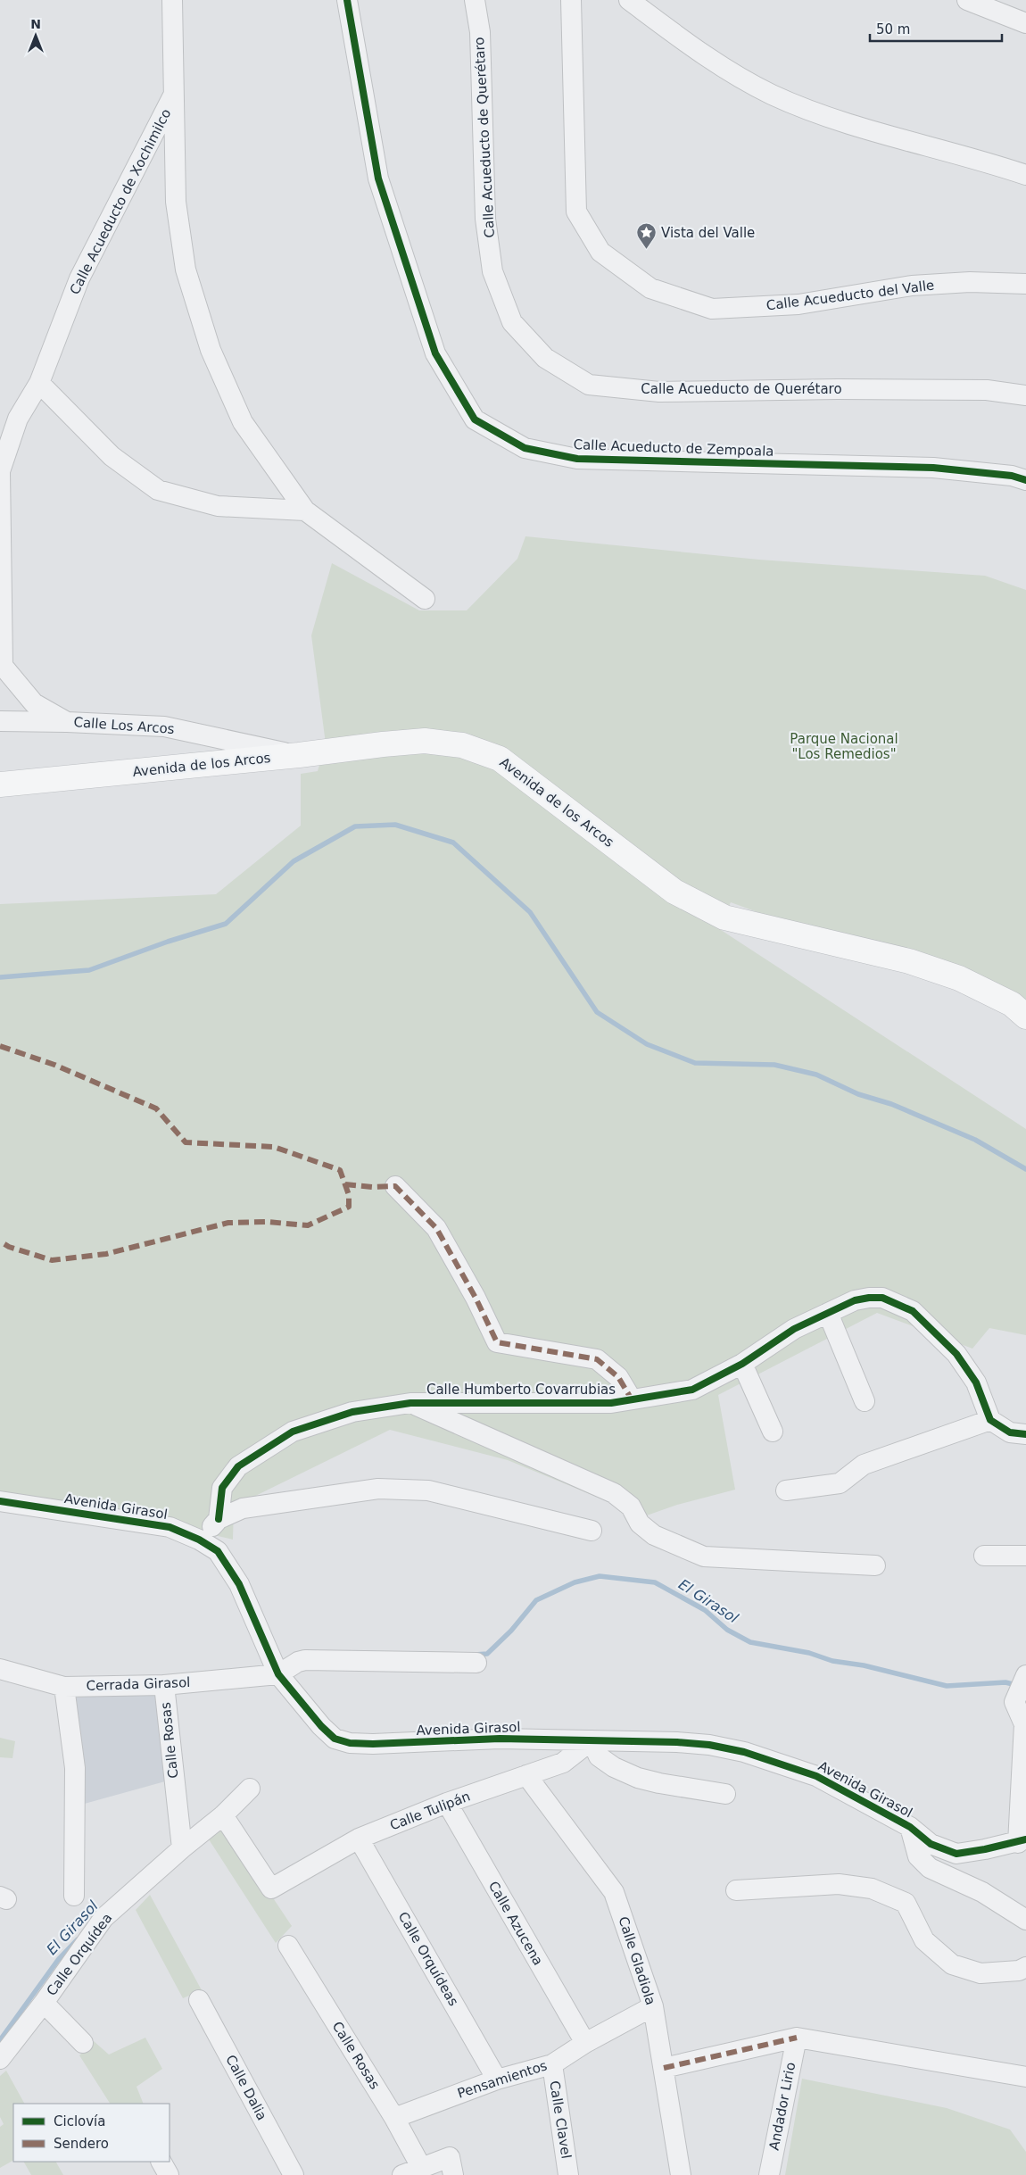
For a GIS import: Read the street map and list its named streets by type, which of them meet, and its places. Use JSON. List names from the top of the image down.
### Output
{
  "streets": {
    "main road": ["Avenida de los Arcos"],
    "street": [
      "Calle Acueducto de Querétaro",
      "Calle Acueducto de Xochimilco",
      "Calle Acueducto del Valle",
      "Calle Acueducto de Zempoala",
      "Calle Los Arcos",
      "Calle Humberto Covarrubias",
      "Avenida Girasol",
      "Cerrada Girasol",
      "Calle Rosas",
      "Calle Tulipán",
      "Calle Azucena",
      "Calle Orquídea",
      "Calle Orquídeas",
      "Calle Gladiola",
      "Pensamientos",
      "Calle Dalia",
      "Andador Lirio",
      "Calle Clavel"
    ]
  },
  "crossings": [
    ["Calle Acueducto de Xochimilco", "Calle Los Arcos"],
    ["Calle Los Arcos", "Avenida de los Arcos"],
    ["Avenida Girasol", "Cerrada Girasol"],
    ["Avenida Girasol", "Calle Tulipán"],
    ["Cerrada Girasol", "Calle Rosas"],
    ["Calle Rosas", "Calle Orquídea"],
    ["Calle Rosas", "Pensamientos"],
    ["Calle Tulipán", "Calle Azucena"],
    ["Calle Tulipán", "Calle Orquídea"],
    ["Calle Tulipán", "Calle Orquídeas"],
    ["Calle Tulipán", "Calle Gladiola"],
    ["Calle Azucena", "Pensamientos"],
    ["Calle Orquídeas", "Pensamientos"],
    ["Calle Gladiola", "Pensamientos"],
    ["Pensamientos", "Calle Clavel"]
  ],
  "water": ["El Girasol"],
  "parks": ["Parque Nacional \"Los Remedios\""],
  "places": {
    "place": ["Vista del Valle"]
  },
  "legend": ["Ciclovía", "Sendero"],
  "scale_bar": "50 m",
  "north": "top"
}
